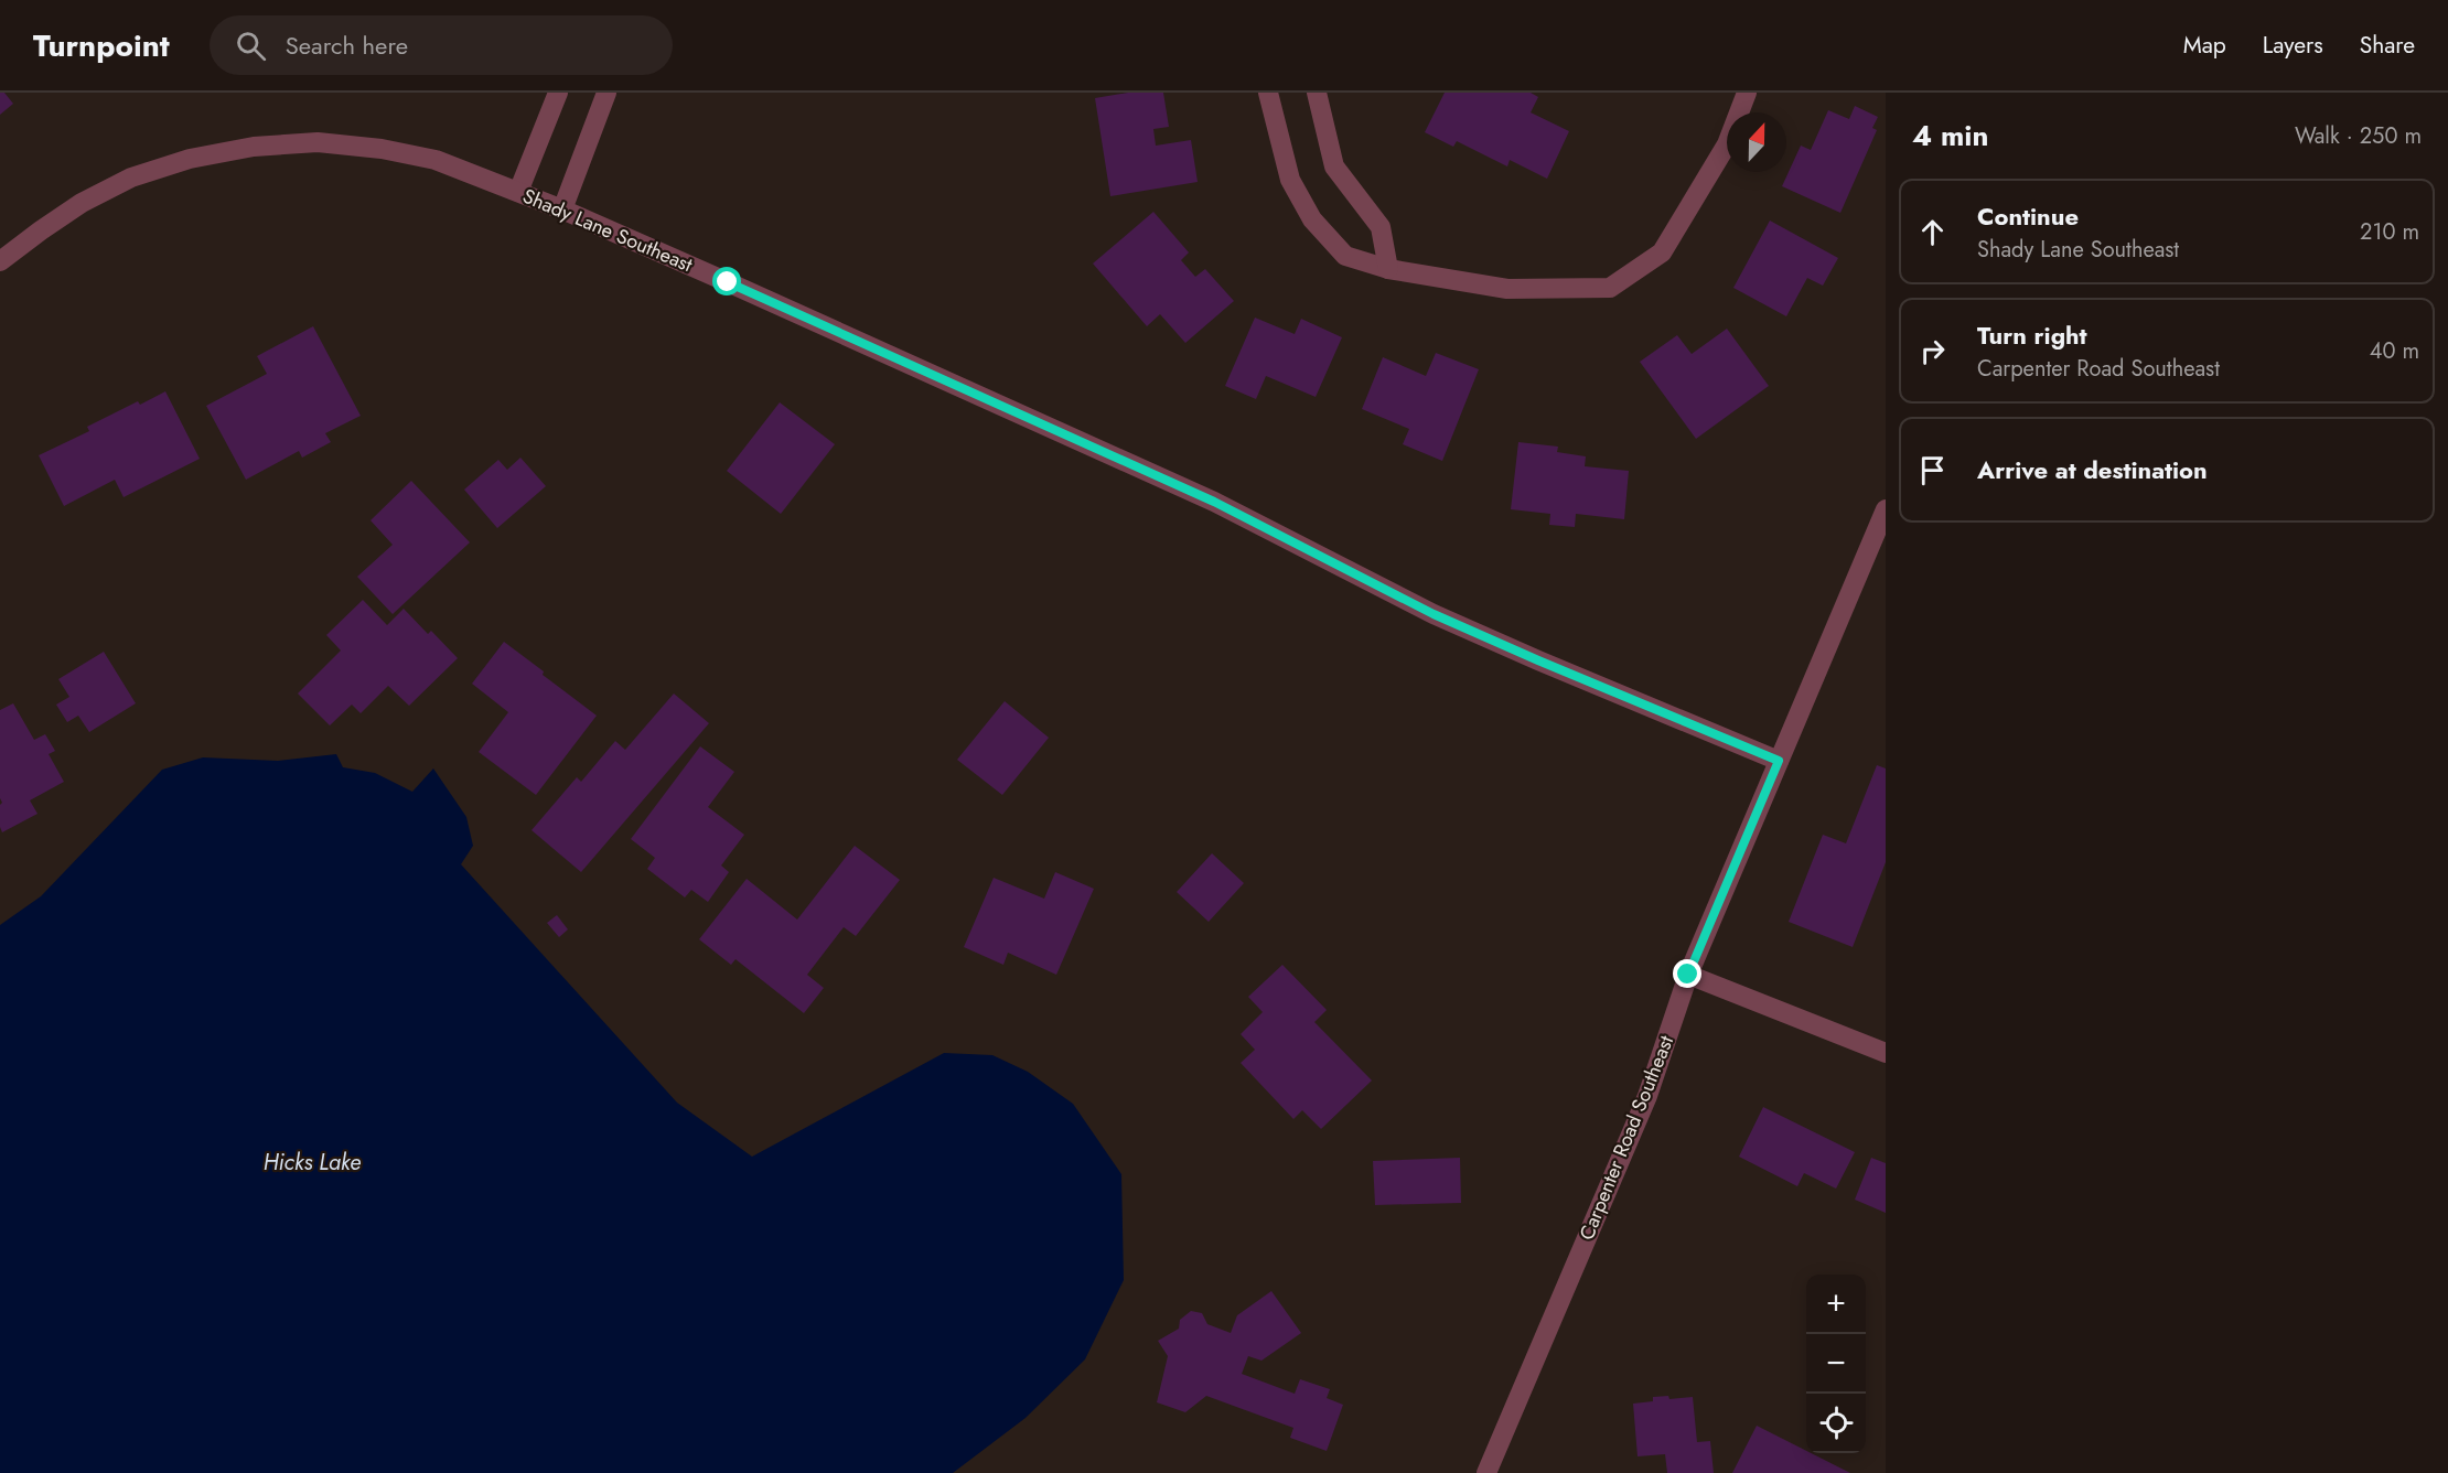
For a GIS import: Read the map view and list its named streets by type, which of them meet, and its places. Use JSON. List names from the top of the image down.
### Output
{
  "streets": {
    "street": ["Shady Lane Southeast", "Carpenter Road Southeast"]
  },
  "crossings": [
    ["Shady Lane Southeast", "Carpenter Road Southeast"]
  ],
  "water": ["Hicks Lake"],
  "north": "top",
  "page": {
    "header": "Turnpoint",
    "search": "Search here",
    "nav": ["Map", "Layers", "Share"],
    "heading": ["4 min", "Walk · 250 m"],
    "list": [
      ["Continue", "Shady Lane Southeast", "210 m"],
      ["Turn right", "Carpenter Road Southeast", "40 m"],
      "Arrive at destination"
    ],
    "map_buttons": ["+", "−"]
  }
}
